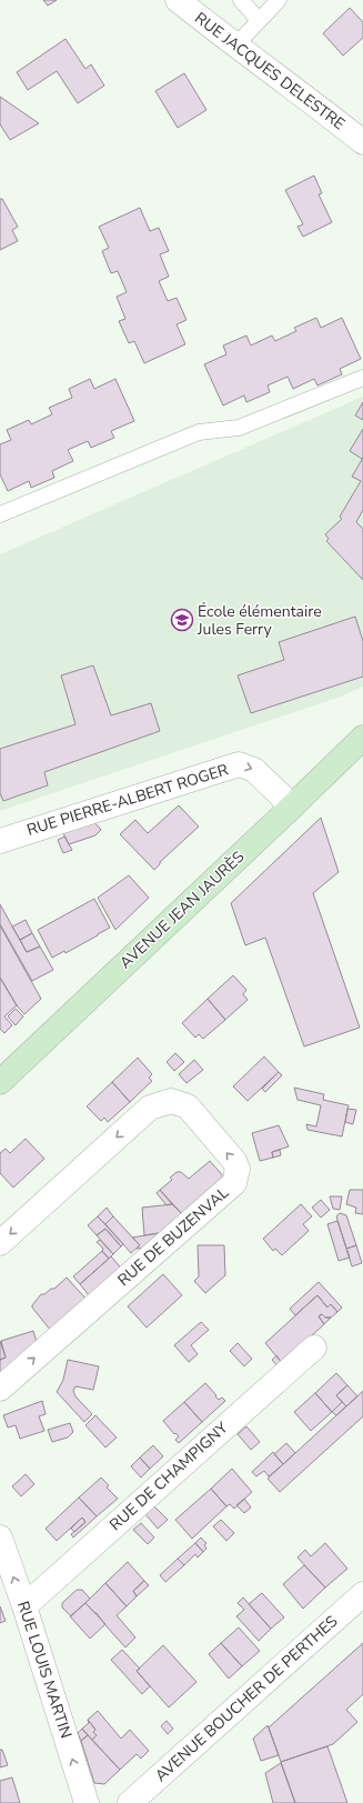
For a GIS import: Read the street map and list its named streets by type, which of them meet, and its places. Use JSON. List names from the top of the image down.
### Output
{
  "streets": {
    "street": [
      "RUE JACQUES DELESTRE",
      "RUE PIERRE-ALBERT ROGER",
      "AVENUE JEAN JAURÈS",
      "RUE DE BUZENVAL",
      "RUE DE CHAMPIGNY",
      "RUE LOUIS MARTIN",
      "AVENUE BOUCHER DE PERTHES"
    ]
  },
  "crossings": [
    ["RUE PIERRE-ALBERT ROGER", "AVENUE JEAN JAURÈS"],
    ["RUE DE CHAMPIGNY", "RUE LOUIS MARTIN"]
  ],
  "one_way": ["RUE PIERRE-ALBERT ROGER", "RUE LOUIS MARTIN"],
  "places": {
    "school or university": ["École élémentaire Jules Ferry"]
  }
}
